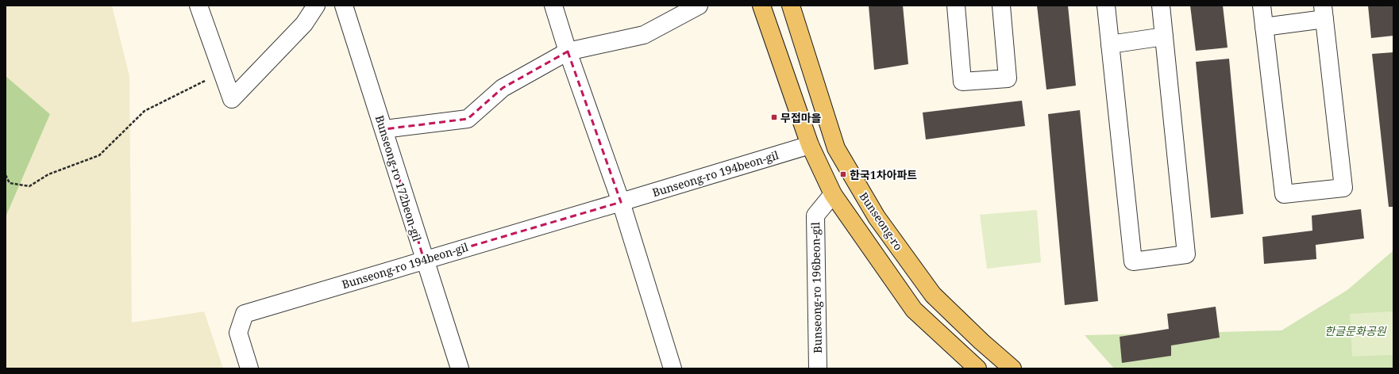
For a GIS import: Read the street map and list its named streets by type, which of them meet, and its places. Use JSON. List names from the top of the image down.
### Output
{
  "streets": {
    "main road": ["Bunseong-ro"],
    "street": ["Bunseong-ro 194beon-gil", "Bunseong-ro 172beon-gil", "Bunseong-ro 196beon-gil"]
  },
  "crossings": [
    ["Bunseong-ro 194beon-gil", "Bunseong-ro 172beon-gil"]
  ],
  "parks": ["한글문화공원"],
  "places": {
    "transit": ["무접마을", "한국1차아파트"]
  }
}
